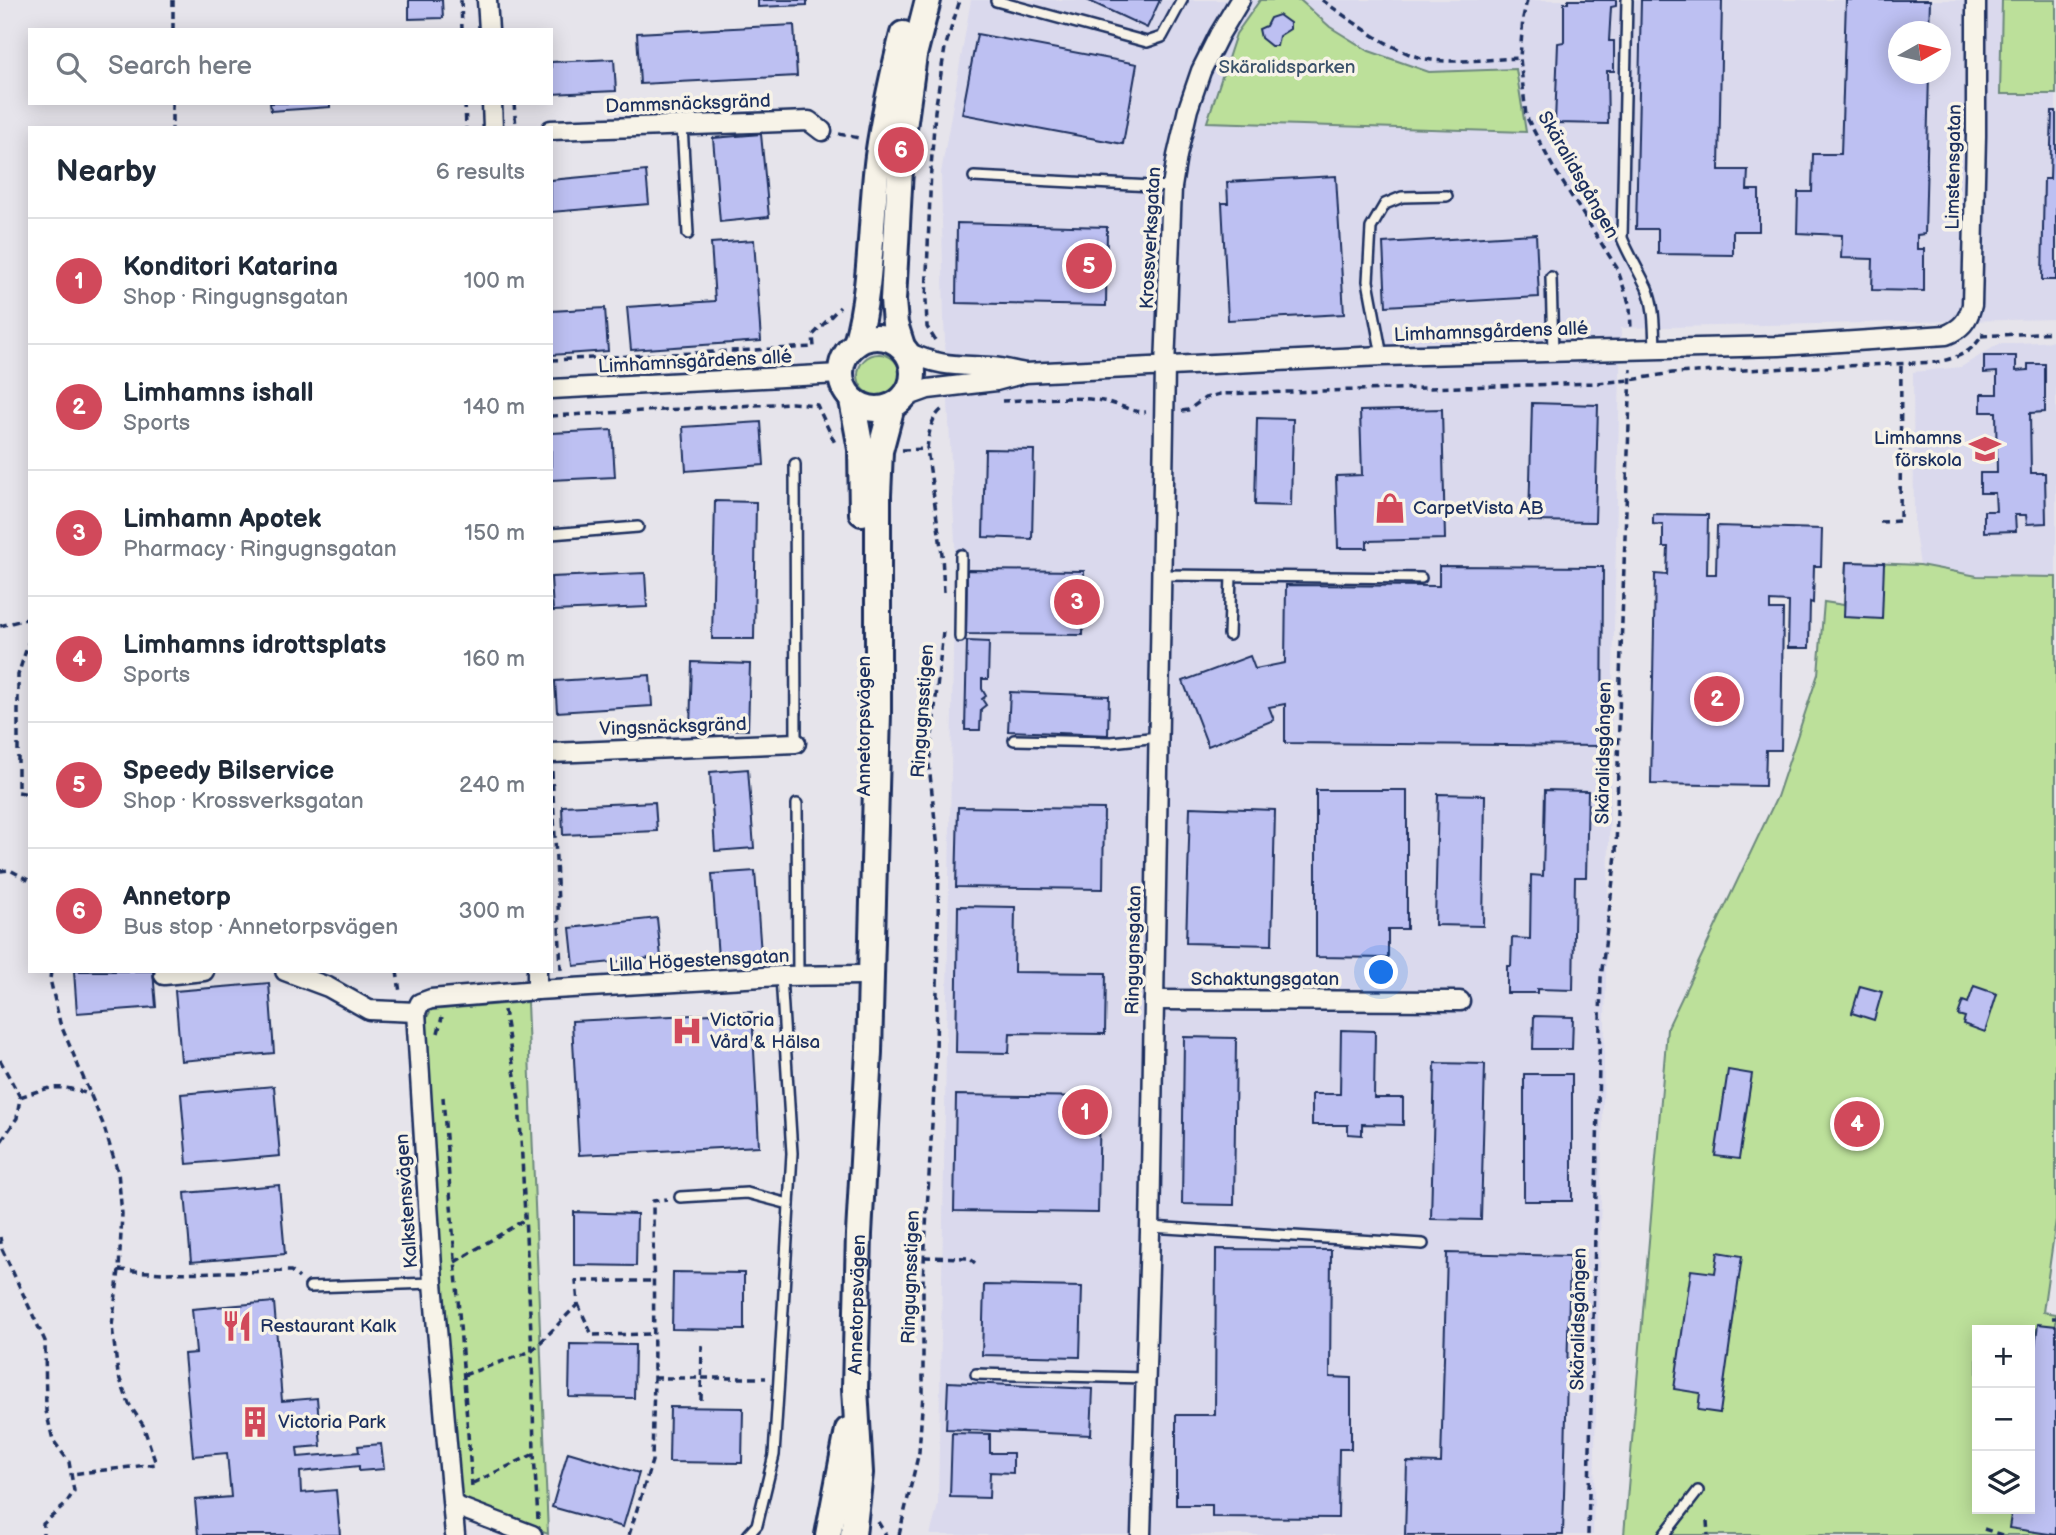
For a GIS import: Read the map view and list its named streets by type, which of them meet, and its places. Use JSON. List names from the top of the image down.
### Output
{
  "streets": {
    "main road": ["Annetorpsvägen"],
    "street": [
      "Dammsnäcksgränd",
      "Limstensgatan",
      "Krossverksgatan",
      "Limhamnsgårdens allé",
      "Vingsnäcksgränd",
      "Ringugnsgatan",
      "Lilla Högestensgatan",
      "Schaktungsgatan",
      "Kalkstensvägen"
    ],
    "path": ["Skäralidsgången", "Ringugnsstigen"]
  },
  "crossings": [
    ["Limstensgatan", "Limhamnsgårdens allé"],
    ["Skäralidsgången", "Limhamnsgårdens allé"],
    ["Krossverksgatan", "Limhamnsgårdens allé"],
    ["Krossverksgatan", "Ringugnsgatan"],
    ["Limhamnsgårdens allé", "Annetorpsvägen"],
    ["Limhamnsgårdens allé", "Ringugnsgatan"],
    ["Annetorpsvägen", "Lilla Högestensgatan"],
    ["Ringugnsgatan", "Schaktungsgatan"]
  ],
  "parks": ["Skäralidsparken"],
  "places": {
    "school or university": ["Limhamns förskola"],
    "shop": ["CarpetVista AB"],
    "hospital": ["Victoria Vård & Hälsa"],
    "restaurant": ["Restaurant Kalk"],
    "building": ["Victoria Park"]
  },
  "north": "right",
  "page": {
    "search": "Search here",
    "pins": [
      "6",
      "5",
      "3",
      "2",
      "1",
      "4"
    ],
    "heading": ["Nearby", "6 results"],
    "list": [
      {
        "mark": "1",
        "name": "Konditori Katarina",
        "note": "Shop · Ringugnsgatan",
        "value": "100 m"
      },
      {
        "mark": "2",
        "name": "Limhamns ishall",
        "note": "Sports",
        "value": "140 m"
      },
      {
        "mark": "3",
        "name": "Limhamn Apotek",
        "note": "Pharmacy · Ringugnsgatan",
        "value": "150 m"
      },
      {
        "mark": "4",
        "name": "Limhamns idrottsplats",
        "note": "Sports",
        "value": "160 m"
      },
      {
        "mark": "5",
        "name": "Speedy Bilservice",
        "note": "Shop · Krossverksgatan",
        "value": "240 m"
      },
      {
        "mark": "6",
        "name": "Annetorp",
        "note": "Bus stop · Annetorpsvägen",
        "value": "300 m"
      }
    ],
    "map_buttons": ["+", "−"]
  }
}
